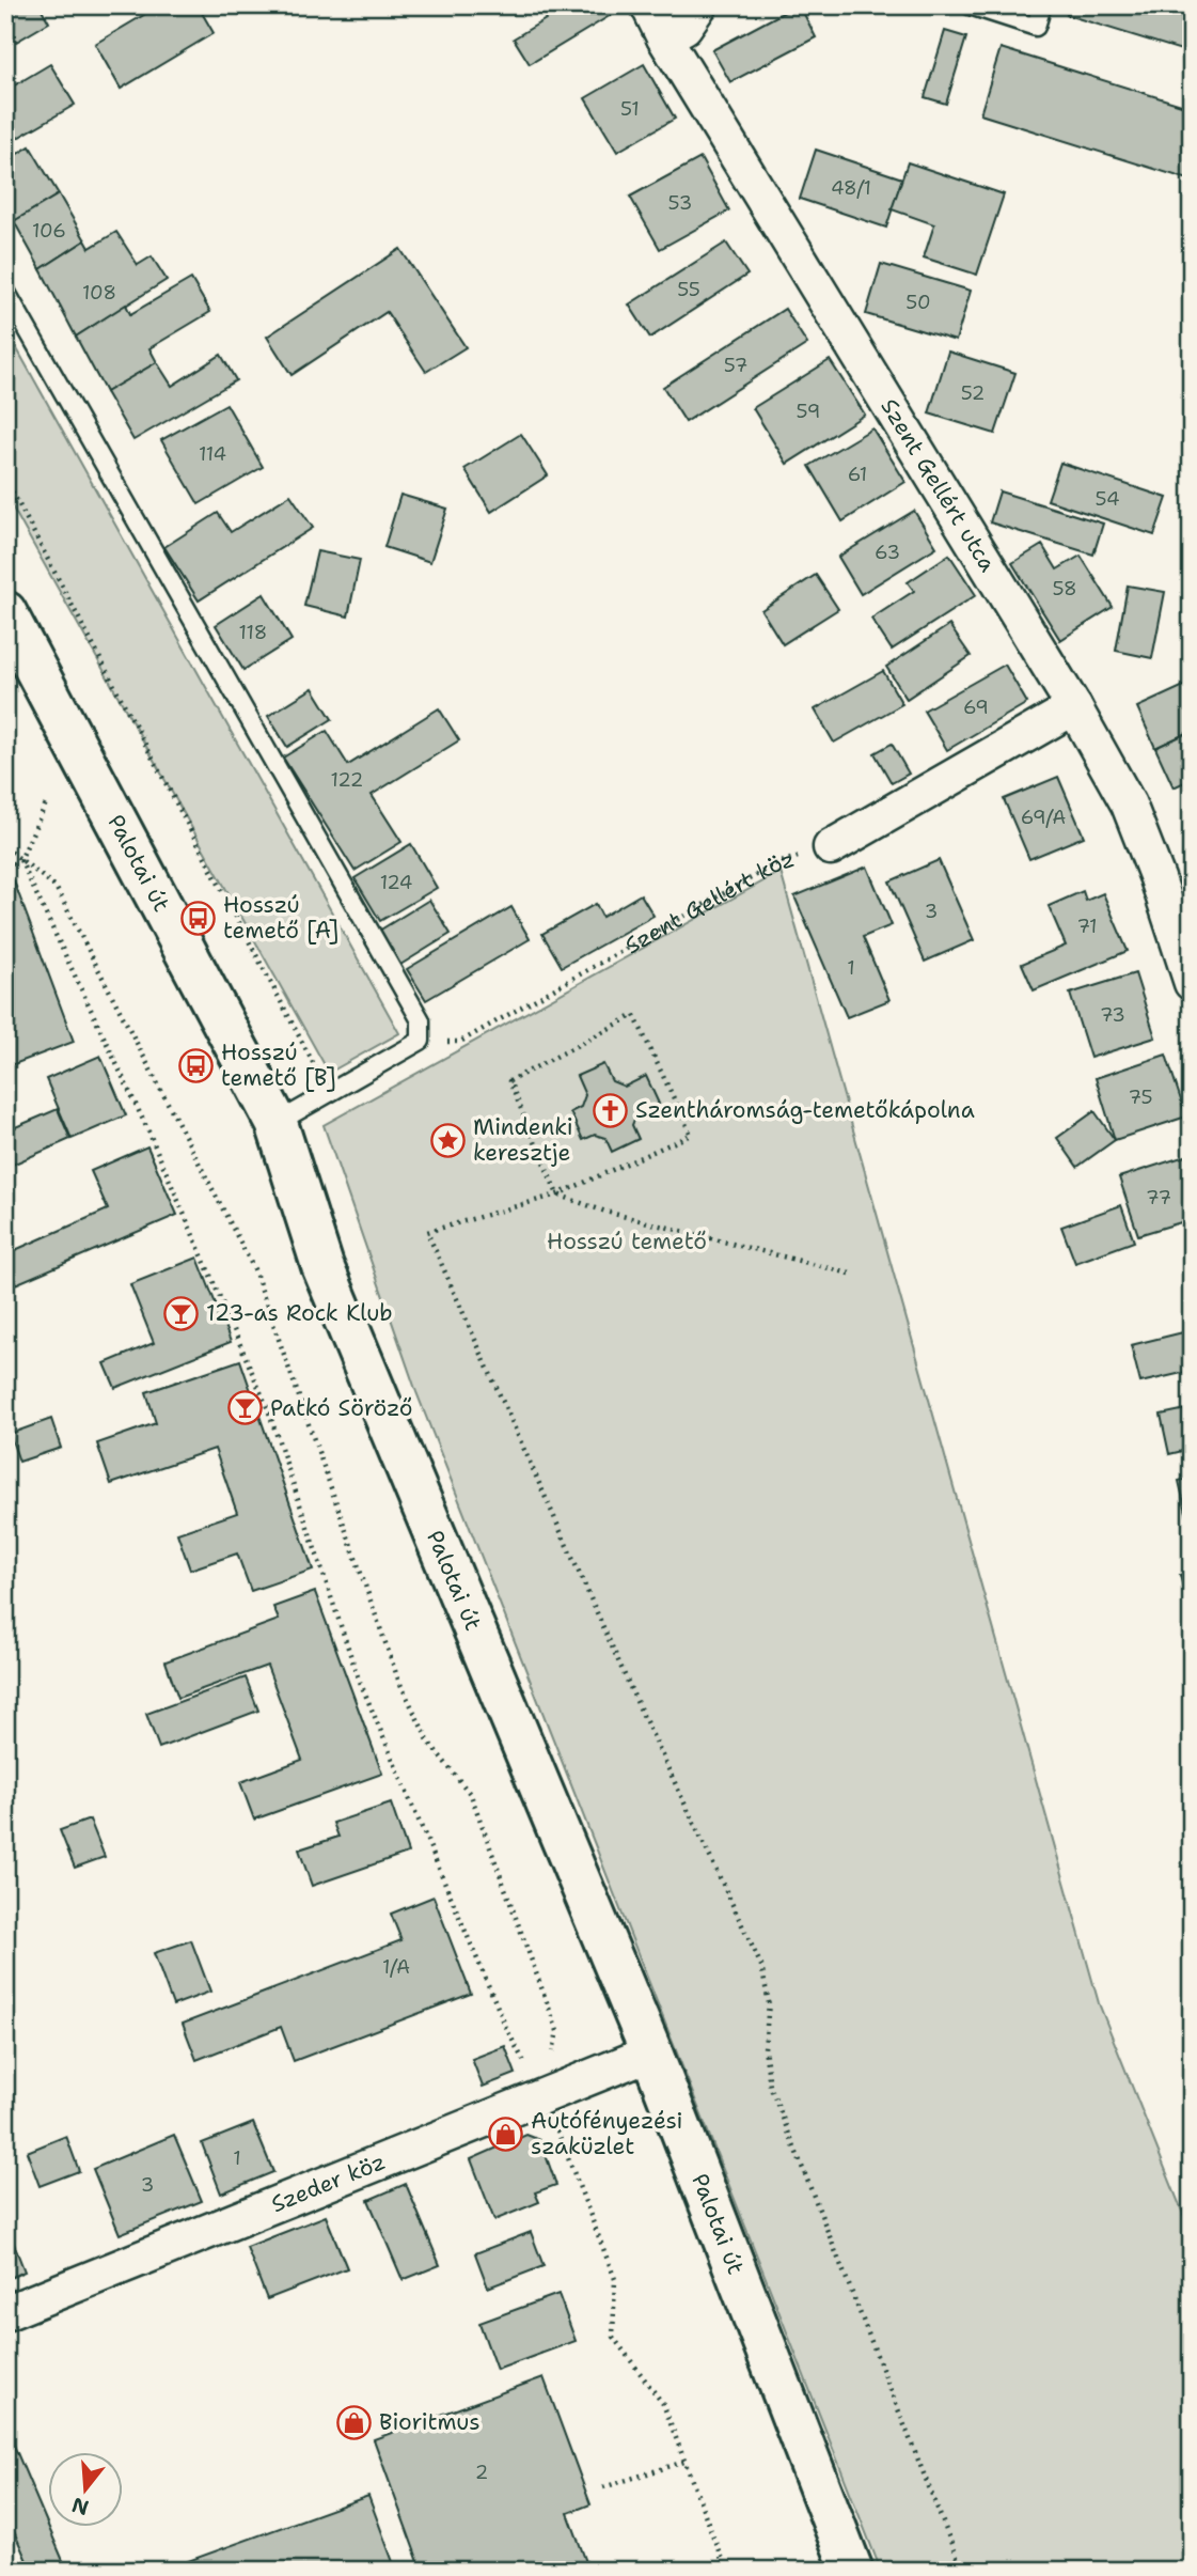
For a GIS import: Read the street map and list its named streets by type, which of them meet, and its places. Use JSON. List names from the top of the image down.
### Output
{
  "streets": {
    "main road": ["Palotai út"],
    "street": ["Szent Gellért utca", "Szeder köz"],
    "path": ["Szent Gellért köz"]
  },
  "crossings": [
    ["Palotai út", "Szeder köz"]
  ],
  "parks": ["Hosszú temető"],
  "places": {
    "bus stop": ["Hosszú temető [A]", "Hosszú temető [B]"],
    "church": ["Szentháromság-temetőkápolna"],
    "place": ["Mindenki keresztje"],
    "bar": ["123-as Rock Klub", "Patkó Söröző"],
    "shop": ["Autófényezési szaküzlet", "Bioritmus"]
  },
  "house_numbers": [
    "51",
    "48/1",
    "53",
    "106",
    "55",
    "108",
    "50",
    "57",
    "52",
    "59",
    "114",
    "61",
    "54",
    "63",
    "58",
    "118",
    "69",
    "122",
    "69/A",
    "124",
    "3",
    "71",
    "1",
    "73",
    "75",
    "77",
    "1/A",
    "1",
    "3",
    "2"
  ],
  "north": "bottom"
}
